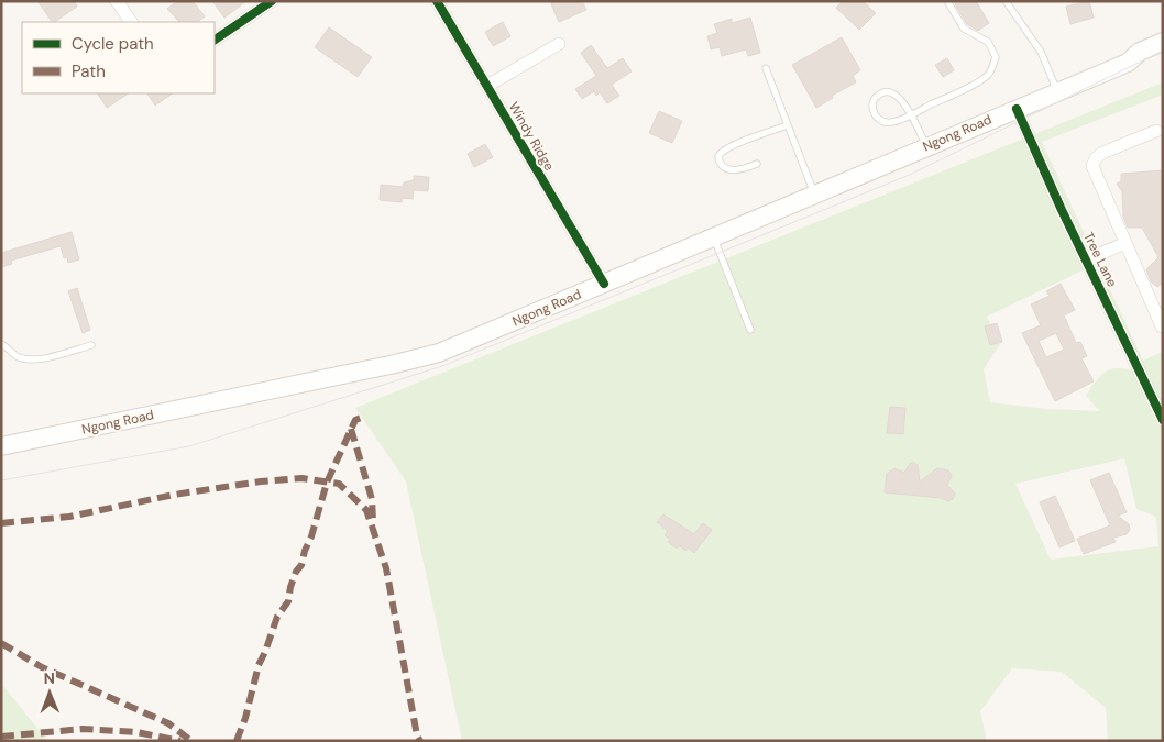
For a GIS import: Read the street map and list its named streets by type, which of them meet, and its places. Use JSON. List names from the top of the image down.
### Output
{
  "streets": {
    "main road": ["Ngong Road"],
    "street": ["Windy Ridge", "Tree Lane"]
  },
  "crossings": [
    ["Ngong Road", "Windy Ridge"],
    ["Ngong Road", "Tree Lane"]
  ],
  "legend": ["Cycle path", "Path"],
  "north": "top"
}
